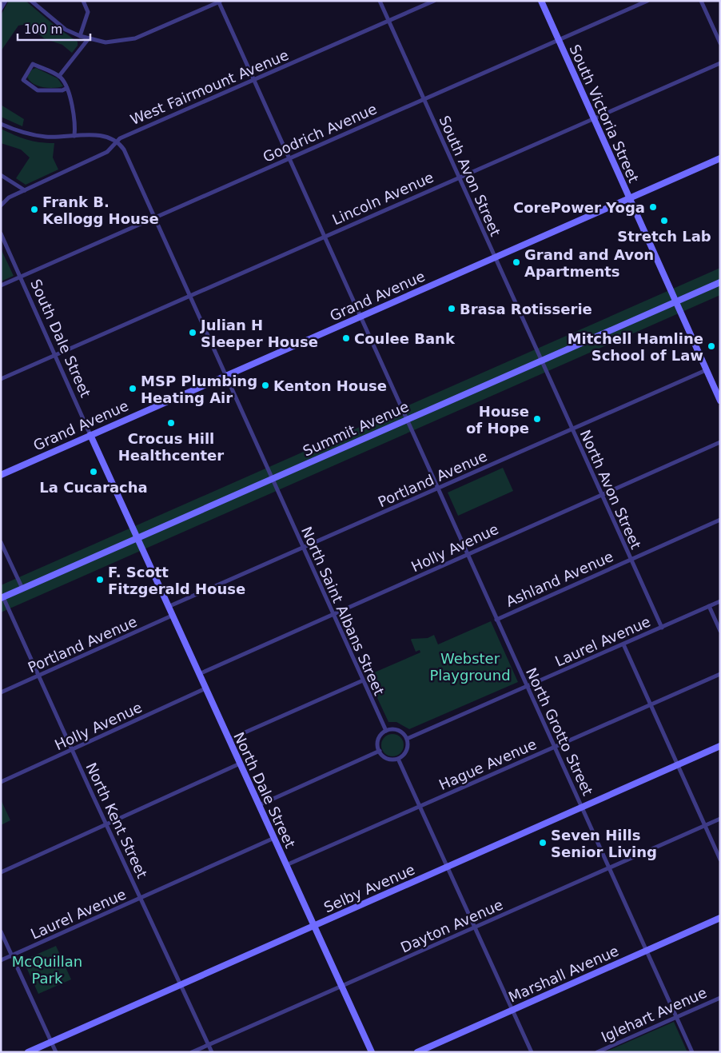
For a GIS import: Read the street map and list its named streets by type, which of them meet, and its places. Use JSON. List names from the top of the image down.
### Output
{
  "streets": {
    "street": [
      "West Fairmount Avenue",
      "South Victoria Street",
      "Goodrich Avenue",
      "South Avon Street",
      "Lincoln Avenue",
      "Grand Avenue",
      "South Dale Street",
      "Summit Avenue",
      "Portland Avenue",
      "North Avon Street",
      "Holly Avenue",
      "Ashland Avenue",
      "North Saint Albans Street",
      "Laurel Avenue",
      "North Grotto Street",
      "Hague Avenue",
      "North Dale Street",
      "North Kent Street",
      "Selby Avenue",
      "Dayton Avenue",
      "Marshall Avenue",
      "Iglehart Avenue"
    ]
  },
  "crossings": [
    ["West Fairmount Avenue", "South Avon Street"],
    ["West Fairmount Avenue", "North Saint Albans Street"],
    ["West Fairmount Avenue", "North Grotto Street"],
    ["South Victoria Street", "Goodrich Avenue"],
    ["South Victoria Street", "Lincoln Avenue"],
    ["South Victoria Street", "Grand Avenue"],
    ["South Victoria Street", "Summit Avenue"],
    ["South Victoria Street", "Portland Avenue"],
    ["Goodrich Avenue", "South Avon Street"],
    ["Goodrich Avenue", "South Dale Street"],
    ["Goodrich Avenue", "North Saint Albans Street"],
    ["Goodrich Avenue", "North Grotto Street"],
    ["South Avon Street", "Lincoln Avenue"],
    ["South Avon Street", "Grand Avenue"],
    ["South Avon Street", "Summit Avenue"],
    ["South Avon Street", "North Avon Street"],
    ["Lincoln Avenue", "South Dale Street"],
    ["Lincoln Avenue", "North Saint Albans Street"],
    ["Lincoln Avenue", "North Grotto Street"],
    ["Grand Avenue", "South Dale Street"],
    ["Grand Avenue", "North Saint Albans Street"],
    ["Grand Avenue", "North Grotto Street"],
    ["South Dale Street", "Summit Avenue"],
    ["South Dale Street", "North Dale Street"],
    ["Summit Avenue", "North Avon Street"],
    ["Summit Avenue", "North Saint Albans Street"],
    ["Summit Avenue", "North Grotto Street"],
    ["Summit Avenue", "North Dale Street"],
    ["Summit Avenue", "North Kent Street"],
    ["Portland Avenue", "North Avon Street"],
    ["Portland Avenue", "North Saint Albans Street"],
    ["Portland Avenue", "North Grotto Street"],
    ["Portland Avenue", "North Dale Street"],
    ["Portland Avenue", "North Kent Street"],
    ["North Avon Street", "Holly Avenue"],
    ["North Avon Street", "Ashland Avenue"],
    ["North Avon Street", "Laurel Avenue"],
    ["Holly Avenue", "North Saint Albans Street"],
    ["Holly Avenue", "North Grotto Street"],
    ["Holly Avenue", "North Dale Street"],
    ["Holly Avenue", "North Kent Street"],
    ["Ashland Avenue", "North Grotto Street"],
    ["North Saint Albans Street", "Laurel Avenue"],
    ["Laurel Avenue", "North Grotto Street"],
    ["Laurel Avenue", "North Dale Street"],
    ["Laurel Avenue", "North Kent Street"],
    ["North Grotto Street", "Hague Avenue"],
    ["North Grotto Street", "Selby Avenue"],
    ["North Grotto Street", "Dayton Avenue"],
    ["North Grotto Street", "Marshall Avenue"],
    ["North Grotto Street", "Iglehart Avenue"],
    ["Hague Avenue", "North Dale Street"],
    ["North Dale Street", "Selby Avenue"],
    ["North Dale Street", "Dayton Avenue"],
    ["North Kent Street", "Selby Avenue"],
    ["North Kent Street", "Dayton Avenue"]
  ],
  "parks": ["Webster Playground", "McQuillan Park"],
  "places": [
    "CorePower Yoga",
    "Frank B. Kellogg House",
    "Stretch Lab",
    "Grand and Avon Apartments",
    "Brasa Rotisserie",
    "Julian H Sleeper House",
    "Coulee Bank",
    "Mitchell Hamline School of Law",
    "Kenton House",
    "MSP Plumbing Heating Air",
    "House of Hope",
    "Crocus Hill Healthcenter",
    "La Cucaracha",
    "F. Scott Fitzgerald House",
    "Seven Hills Senior Living"
  ],
  "scale_bar": "100 m"
}
